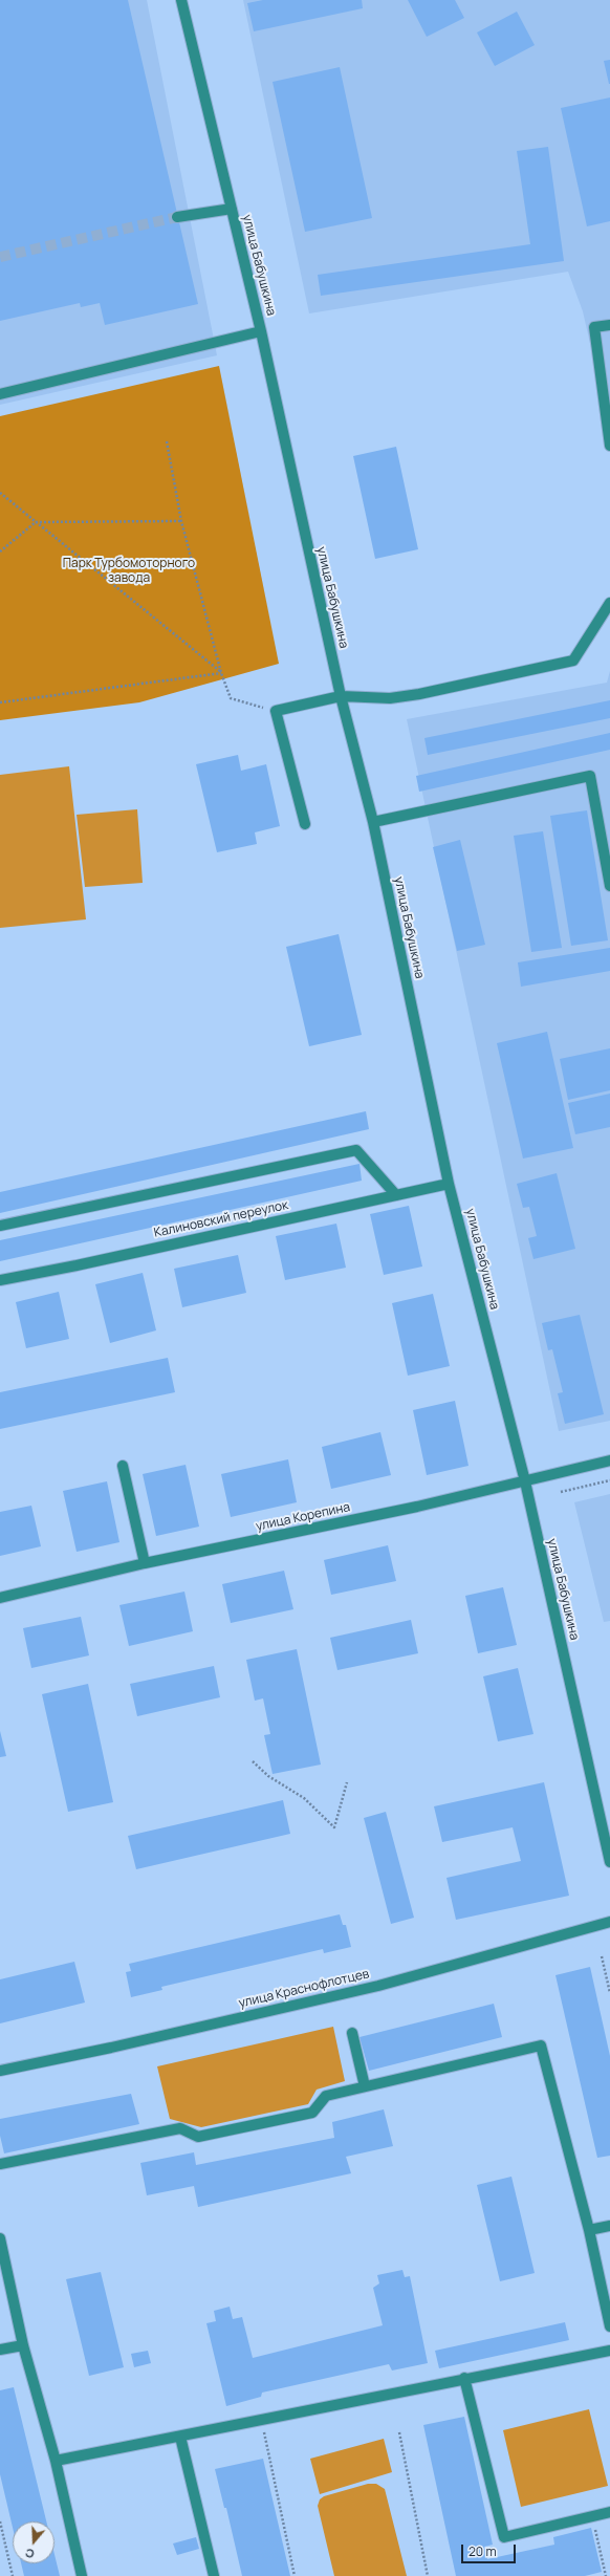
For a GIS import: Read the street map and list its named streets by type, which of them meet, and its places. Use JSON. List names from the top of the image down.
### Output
{
  "streets": {
    "street": [
      "улица Бабушкина",
      "Калиновский переулок",
      "улица Корепина",
      "улица Краснофлотцев"
    ]
  },
  "crossings": [
    ["улица Бабушкина", "Калиновский переулок"],
    ["улица Бабушкина", "улица Корепина"]
  ],
  "parks": ["Парк Турбомоторного завода"],
  "scale_bar": "20 m",
  "north": "bottom"
}
